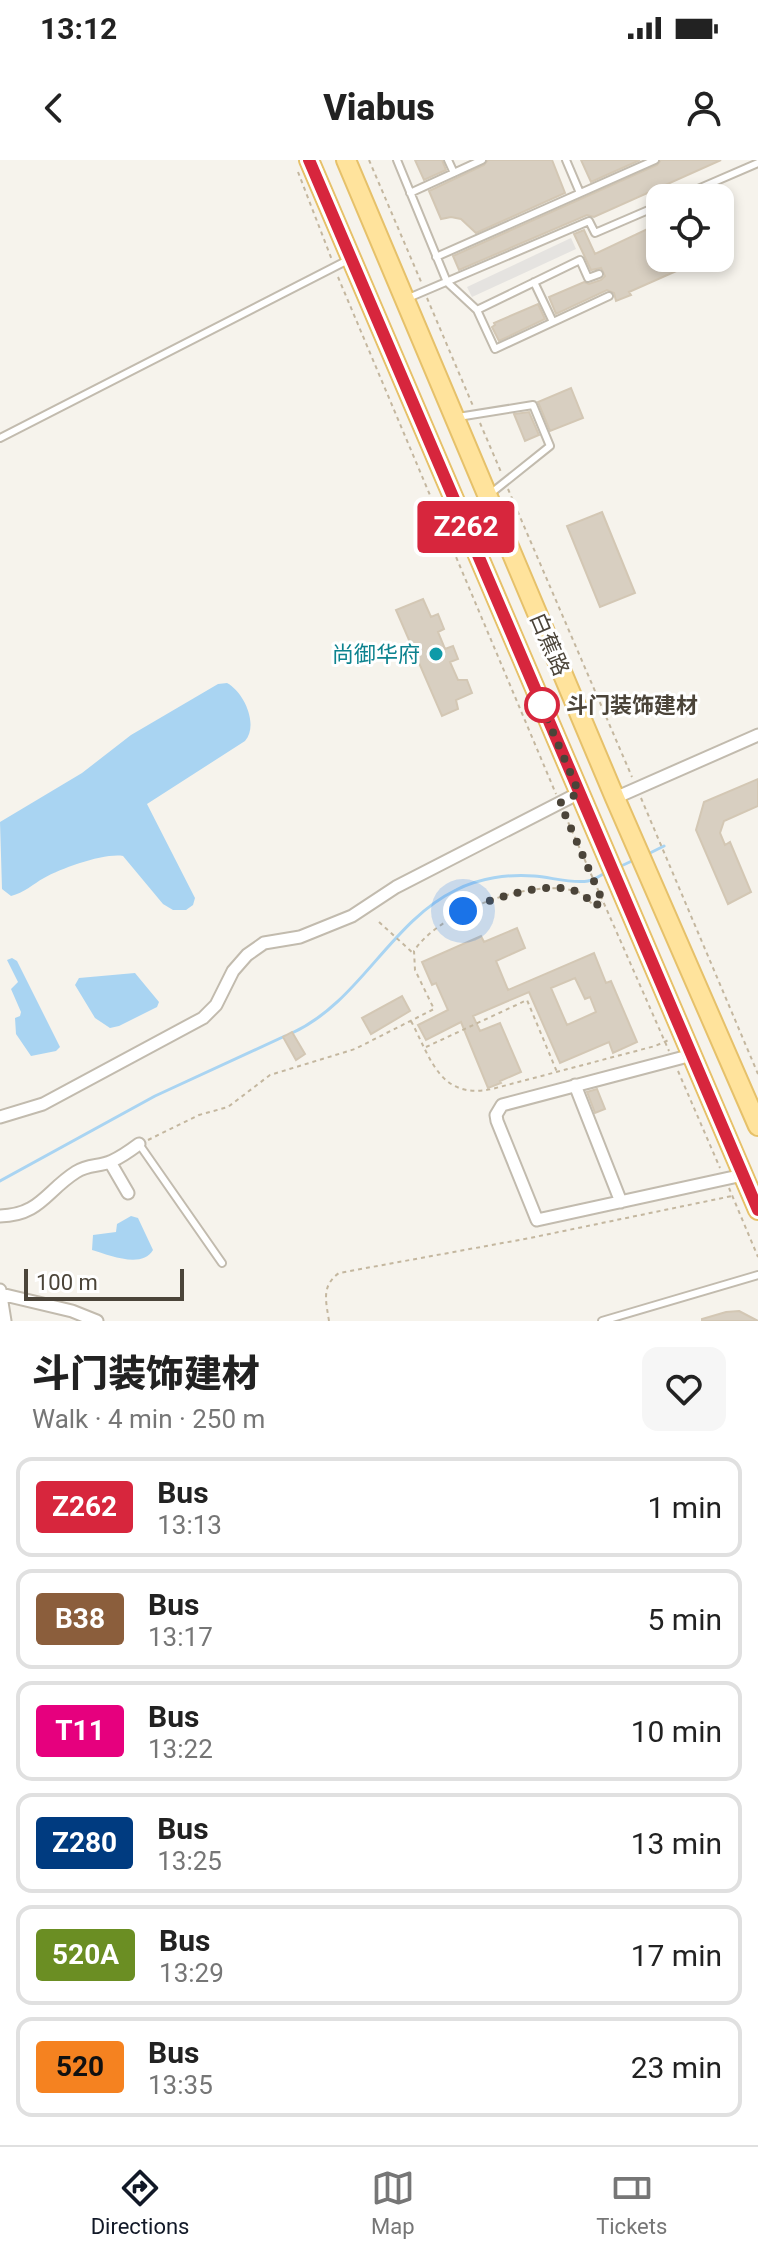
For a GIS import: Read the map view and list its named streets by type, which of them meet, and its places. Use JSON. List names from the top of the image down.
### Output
{
  "streets": {
    "main road": ["白蕉路"]
  },
  "places": ["尚御华府", "斗门装饰建材"],
  "lines": ["bus line Z262"],
  "scale_bar": "100 m",
  "page": {
    "status": "13:12",
    "header": "Viabus",
    "on_map": "Z262",
    "scale": "100 m",
    "heading": ["斗门装饰建材", "Walk · 4 min · 250 m"],
    "list": [
      {
        "mark": "Z262",
        "name": "Bus",
        "note": "13:13",
        "value": "1 min"
      },
      {
        "mark": "B38",
        "name": "Bus",
        "note": "13:17",
        "value": "5 min"
      },
      {
        "mark": "T11",
        "name": "Bus",
        "note": "13:22",
        "value": "10 min"
      },
      {
        "mark": "Z280",
        "name": "Bus",
        "note": "13:25",
        "value": "13 min"
      },
      {
        "mark": "520A",
        "name": "Bus",
        "note": "13:29",
        "value": "17 min"
      },
      {
        "mark": "520",
        "name": "Bus",
        "note": "13:35",
        "value": "23 min"
      }
    ],
    "tabs": ["Directions", "Map", "Tickets"]
  }
}
